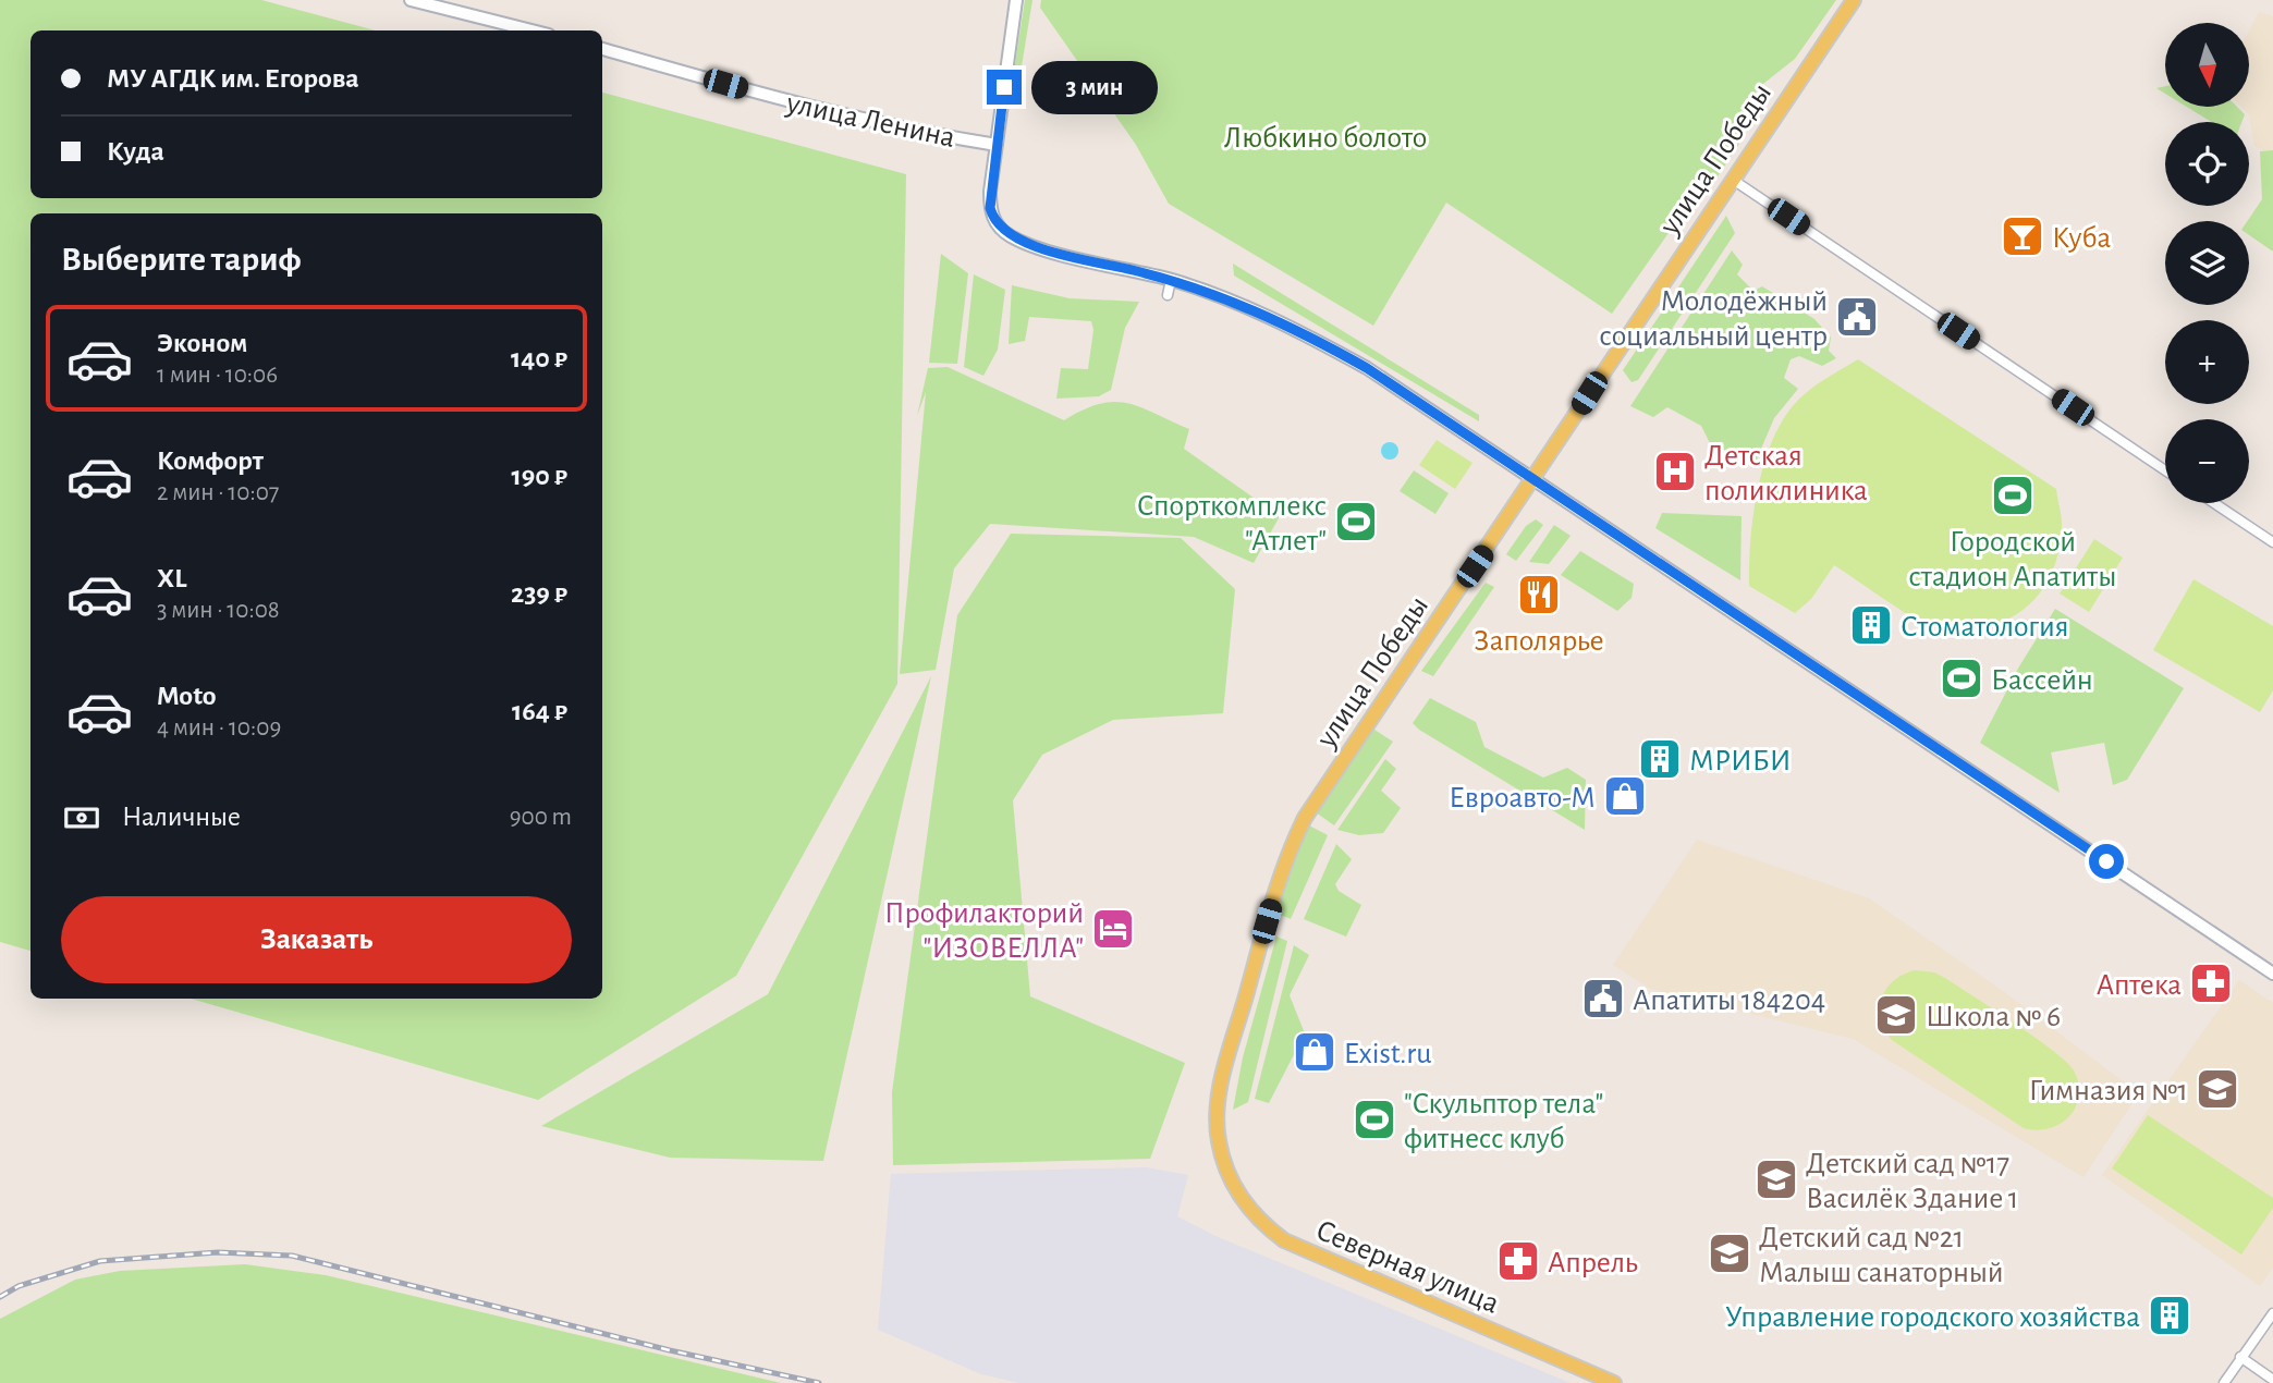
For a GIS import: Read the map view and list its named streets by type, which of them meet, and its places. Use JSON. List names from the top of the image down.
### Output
{
  "streets": {
    "main road": ["улица Победы", "Северная улица"],
    "street": ["улица Ленина"]
  },
  "crossings": [
    ["улица Ленина", "улица Победы"],
    ["улица Победы", "Северная улица"]
  ],
  "parks": ["Любкино болото"],
  "places": {
    "bar": ["Куба"],
    "public building": ["Молодёжный социальный центр", "Апатиты 184204"],
    "hospital": ["Детская поликлиника"],
    "sports": [
      "Городской стадион Апатиты",
      "Спорткомплекс \"Атлет\"",
      "Бассейн",
      "\"Скульптор тела\" фитнесс клуб"
    ],
    "restaurant": ["Заполярье"],
    "building": ["Стоматология", "МРИБИ", "Управление городского хозяйства"],
    "shop": ["Евроавто-М", "Exist.ru"],
    "hotel": ["Профилакторий \"ИЗОВЕЛЛА\""],
    "pharmacy": ["Аптека", "Апрель"],
    "school or university": [
      "Школа № 6",
      "Гимназия №1",
      "Детский сад №17 Василёк Здание 1",
      "Детский сад №21 Малыш санаторный"
    ]
  },
  "north": "bottom",
  "page": {
    "map_buttons": ["+", "−"],
    "banner": ["МУ АГДК им. Егорова", "Куда"],
    "bubble": "3 мин",
    "heading": "Выберите тариф",
    "list": [
      {
        "name": "Эконом",
        "note": "1 мин · 10:06",
        "value": "140 ₽"
      },
      {
        "name": "Комфорт",
        "note": "2 мин · 10:07",
        "value": "190 ₽"
      },
      {
        "name": "XL",
        "note": "3 мин · 10:08",
        "value": "239 ₽"
      },
      {
        "name": "Moto",
        "note": "4 мин · 10:09",
        "value": "164 ₽"
      }
    ],
    "pay": ["Наличные", "900 m"],
    "buttons": "Заказать"
  }
}
